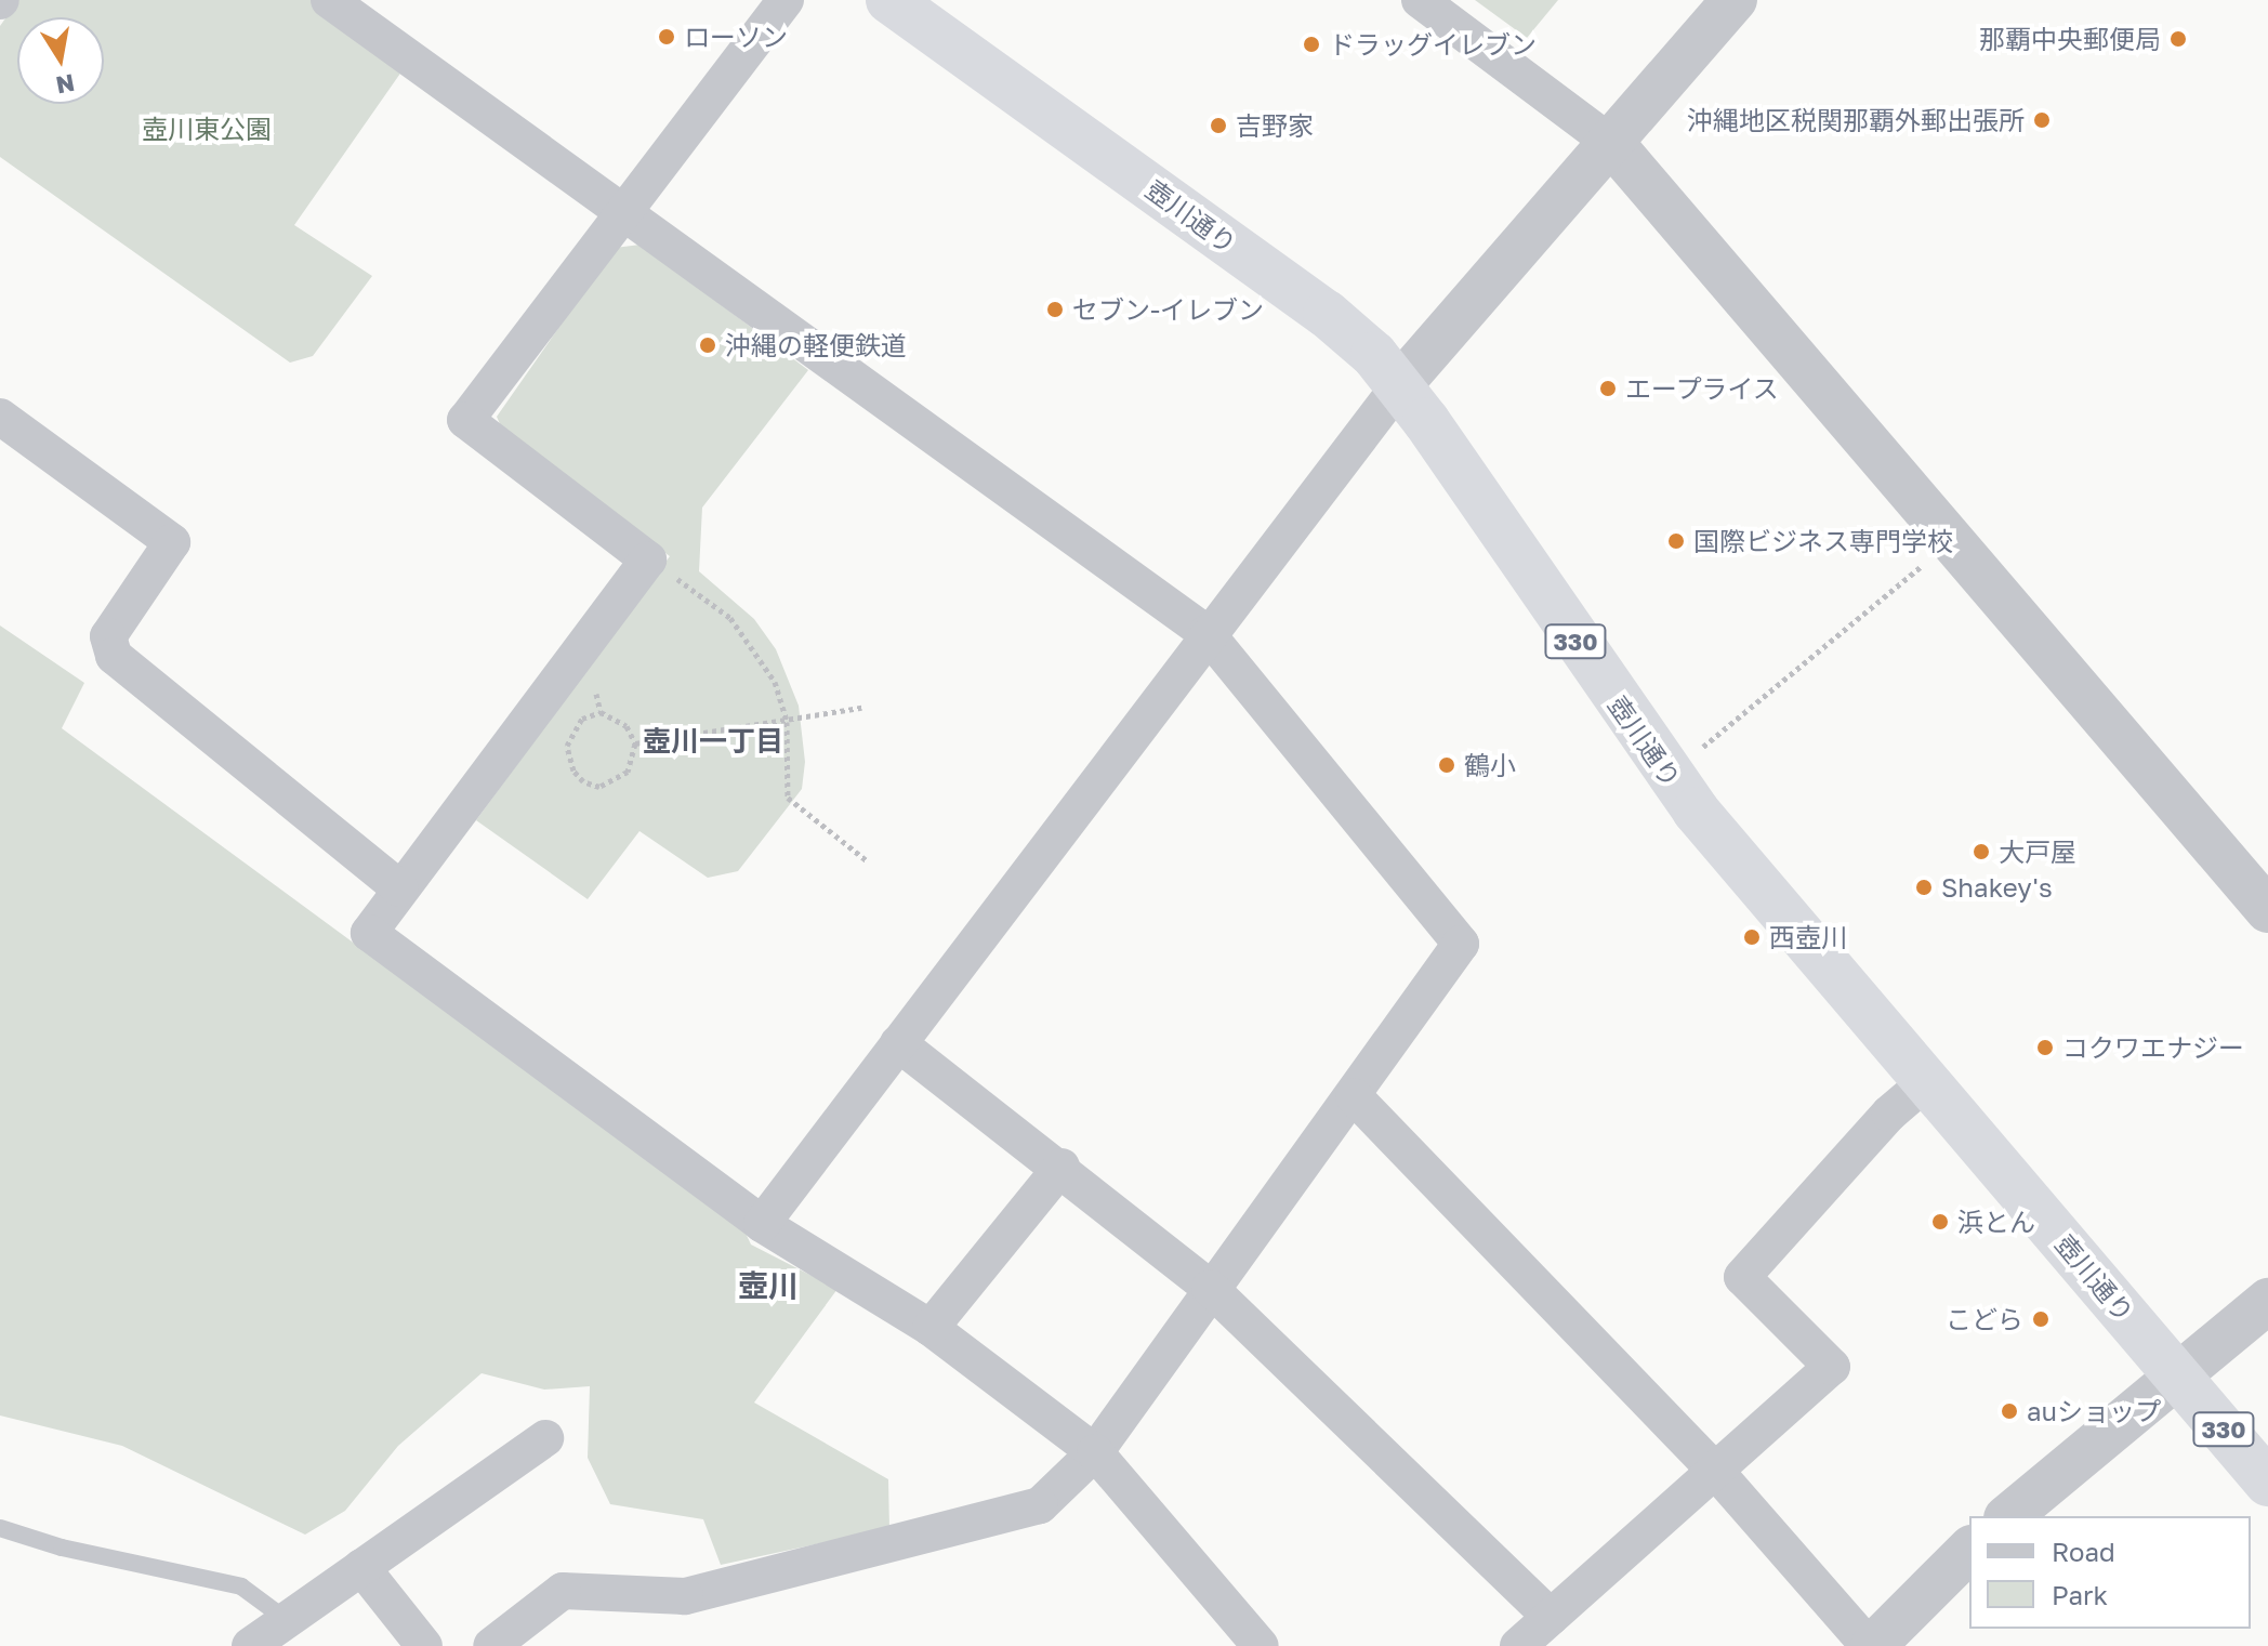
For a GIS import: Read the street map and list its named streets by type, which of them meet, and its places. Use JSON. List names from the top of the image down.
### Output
{
  "streets": {
    "highway": ["壺川通り", "330"]
  },
  "districts": ["壺川一丁目", "壺川"],
  "parks": ["壺川東公園"],
  "places": [
    "ローソン",
    "那覇中央郵便局",
    "ドラッグイレブン",
    "沖縄地区税関那覇外郵出張所",
    "吉野家",
    "セブン-イレブン",
    "沖縄の軽便鉄道",
    "エープライス",
    "国際ビジネス専門学校",
    "鶴小",
    "大戸屋",
    "Shakey's",
    "西壺川",
    "コクワエナジー",
    "浜とん",
    "こどら",
    "auショップ"
  ],
  "legend": ["Road", "Park"],
  "north": "bottom"
}
